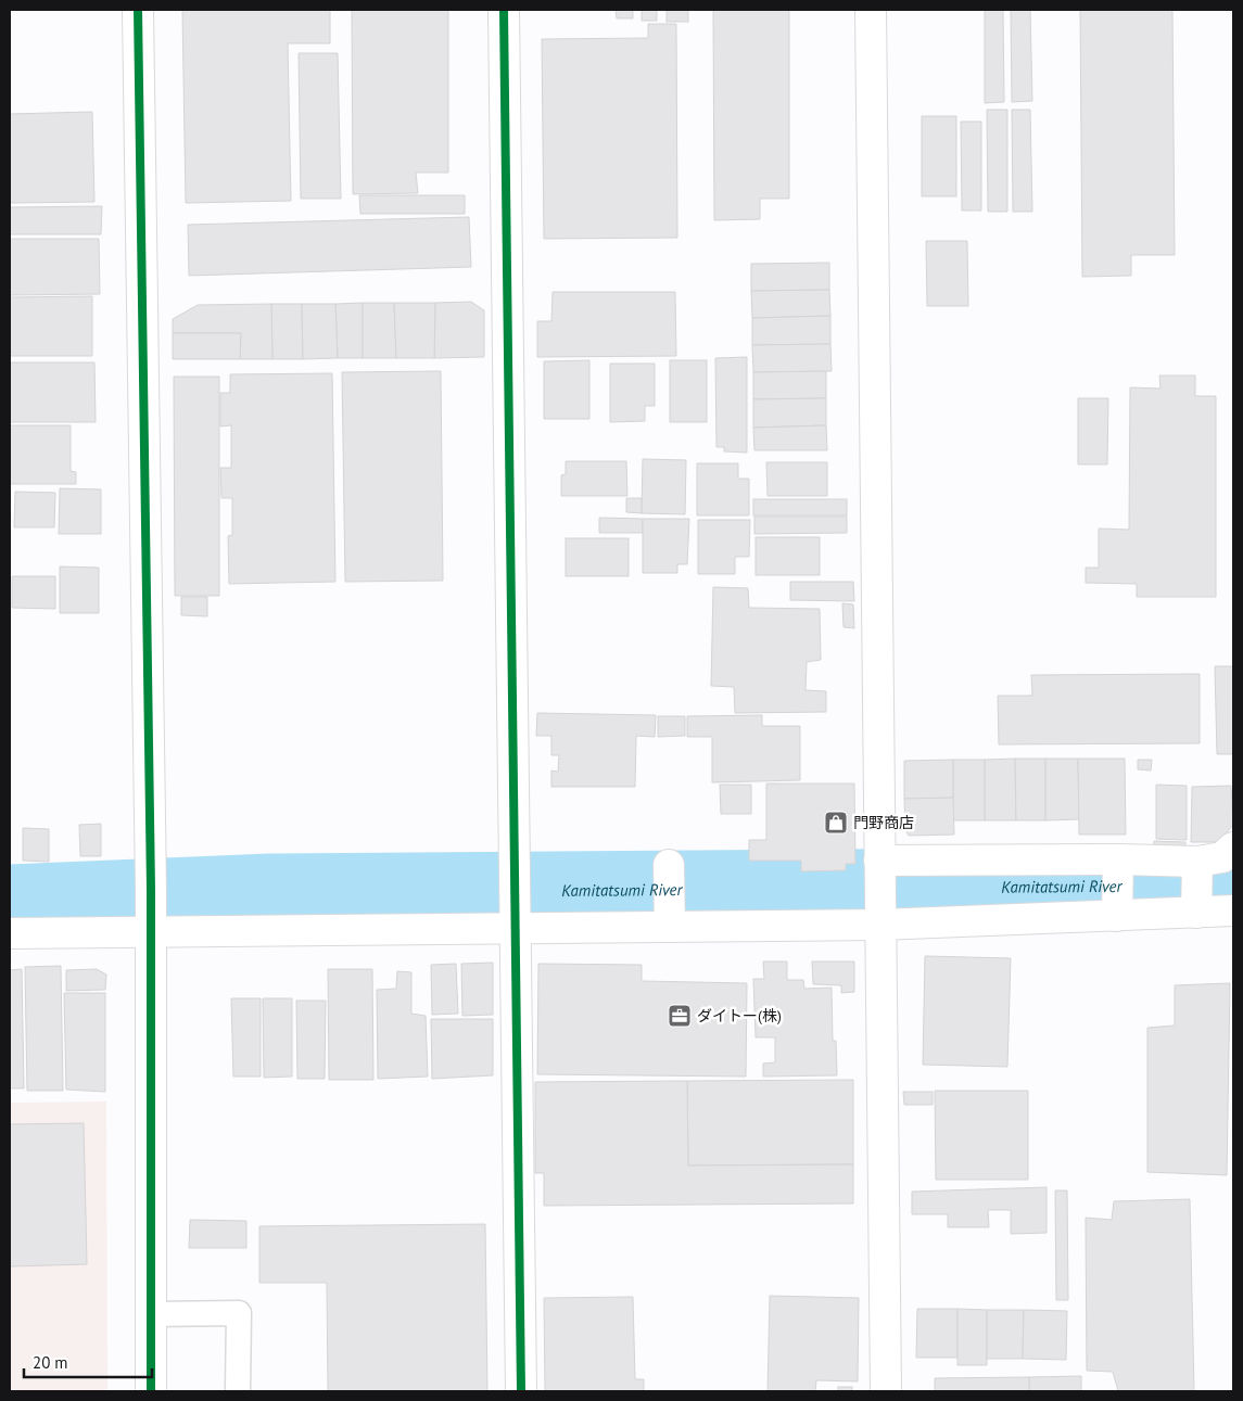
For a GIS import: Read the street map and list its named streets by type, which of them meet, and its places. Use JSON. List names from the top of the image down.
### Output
{
  "water": ["Kamitatsumi River"],
  "places": {
    "shop": ["門野商店"],
    "office": ["ダイトー(株)"]
  },
  "scale_bar": "20 m"
}
